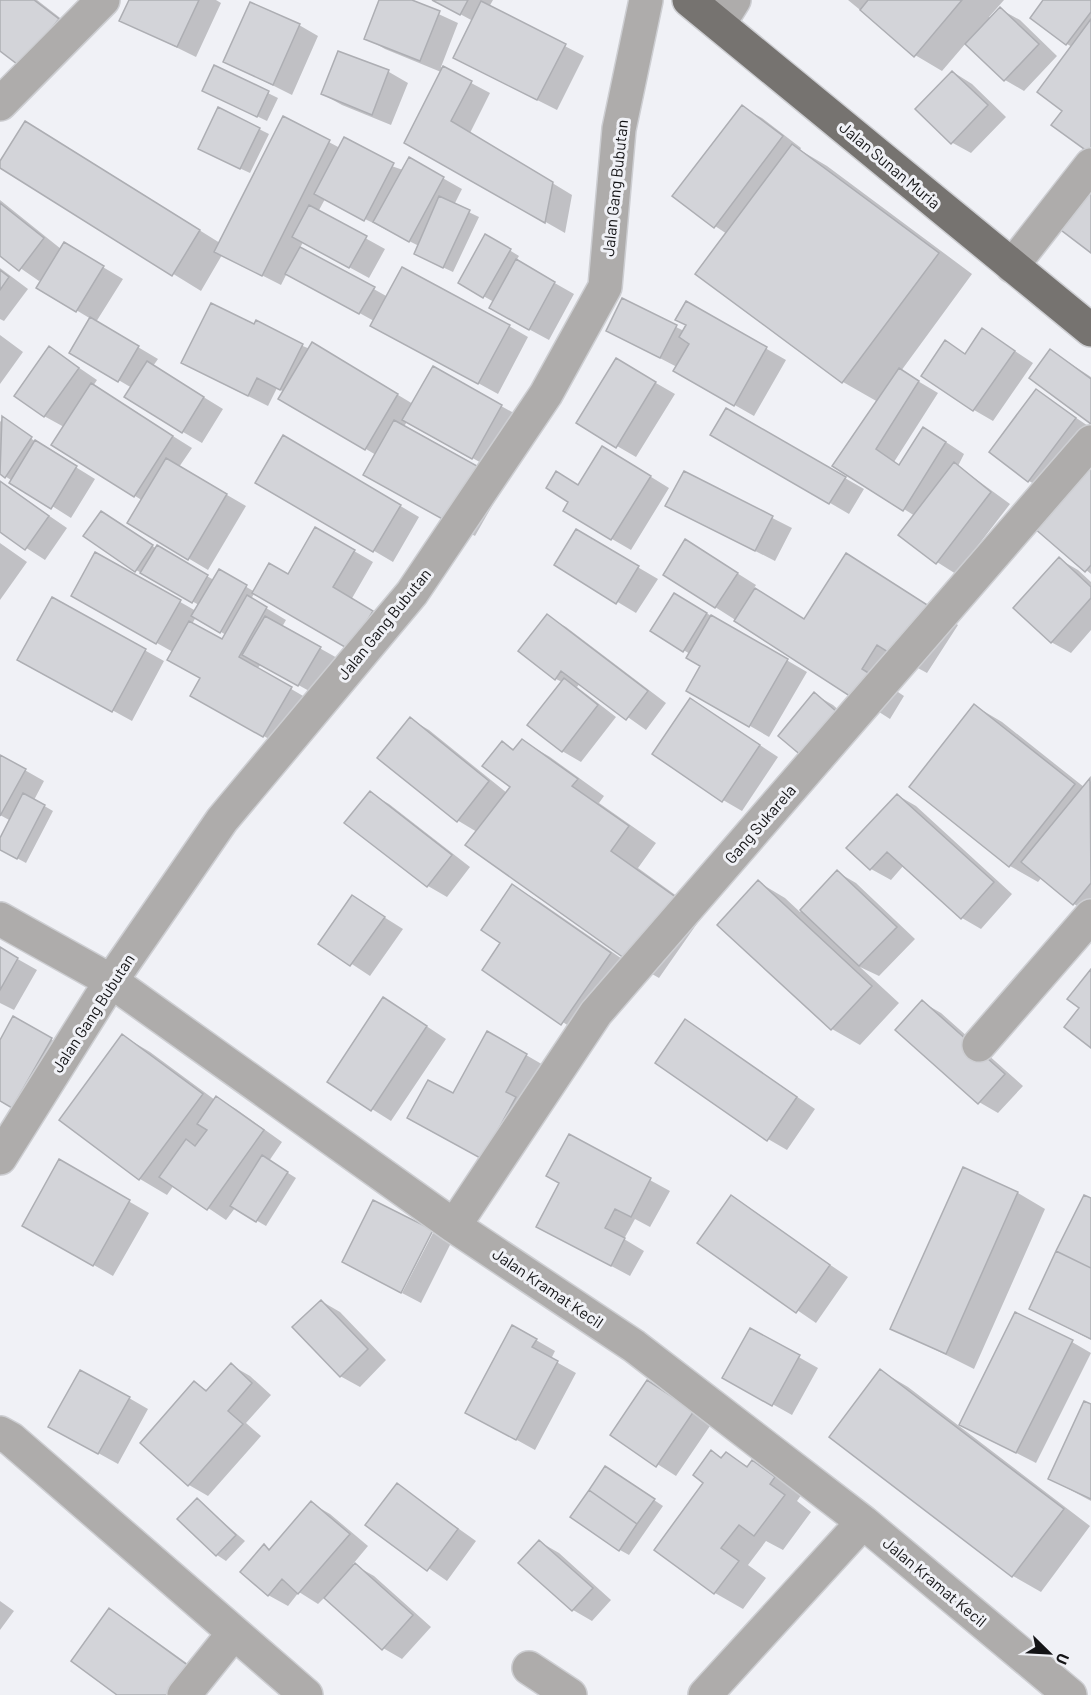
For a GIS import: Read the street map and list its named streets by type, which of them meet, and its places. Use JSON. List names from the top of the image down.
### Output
{
  "streets": {
    "main road": ["Jalan Sunan Muria"],
    "street": ["Jalan Gang Bubutan", "Gang Sukarela", "Jalan Kramat Kecil"]
  },
  "crossings": [
    ["Jalan Gang Bubutan", "Jalan Kramat Kecil"],
    ["Gang Sukarela", "Jalan Kramat Kecil"]
  ],
  "north": "bottom right"
}
